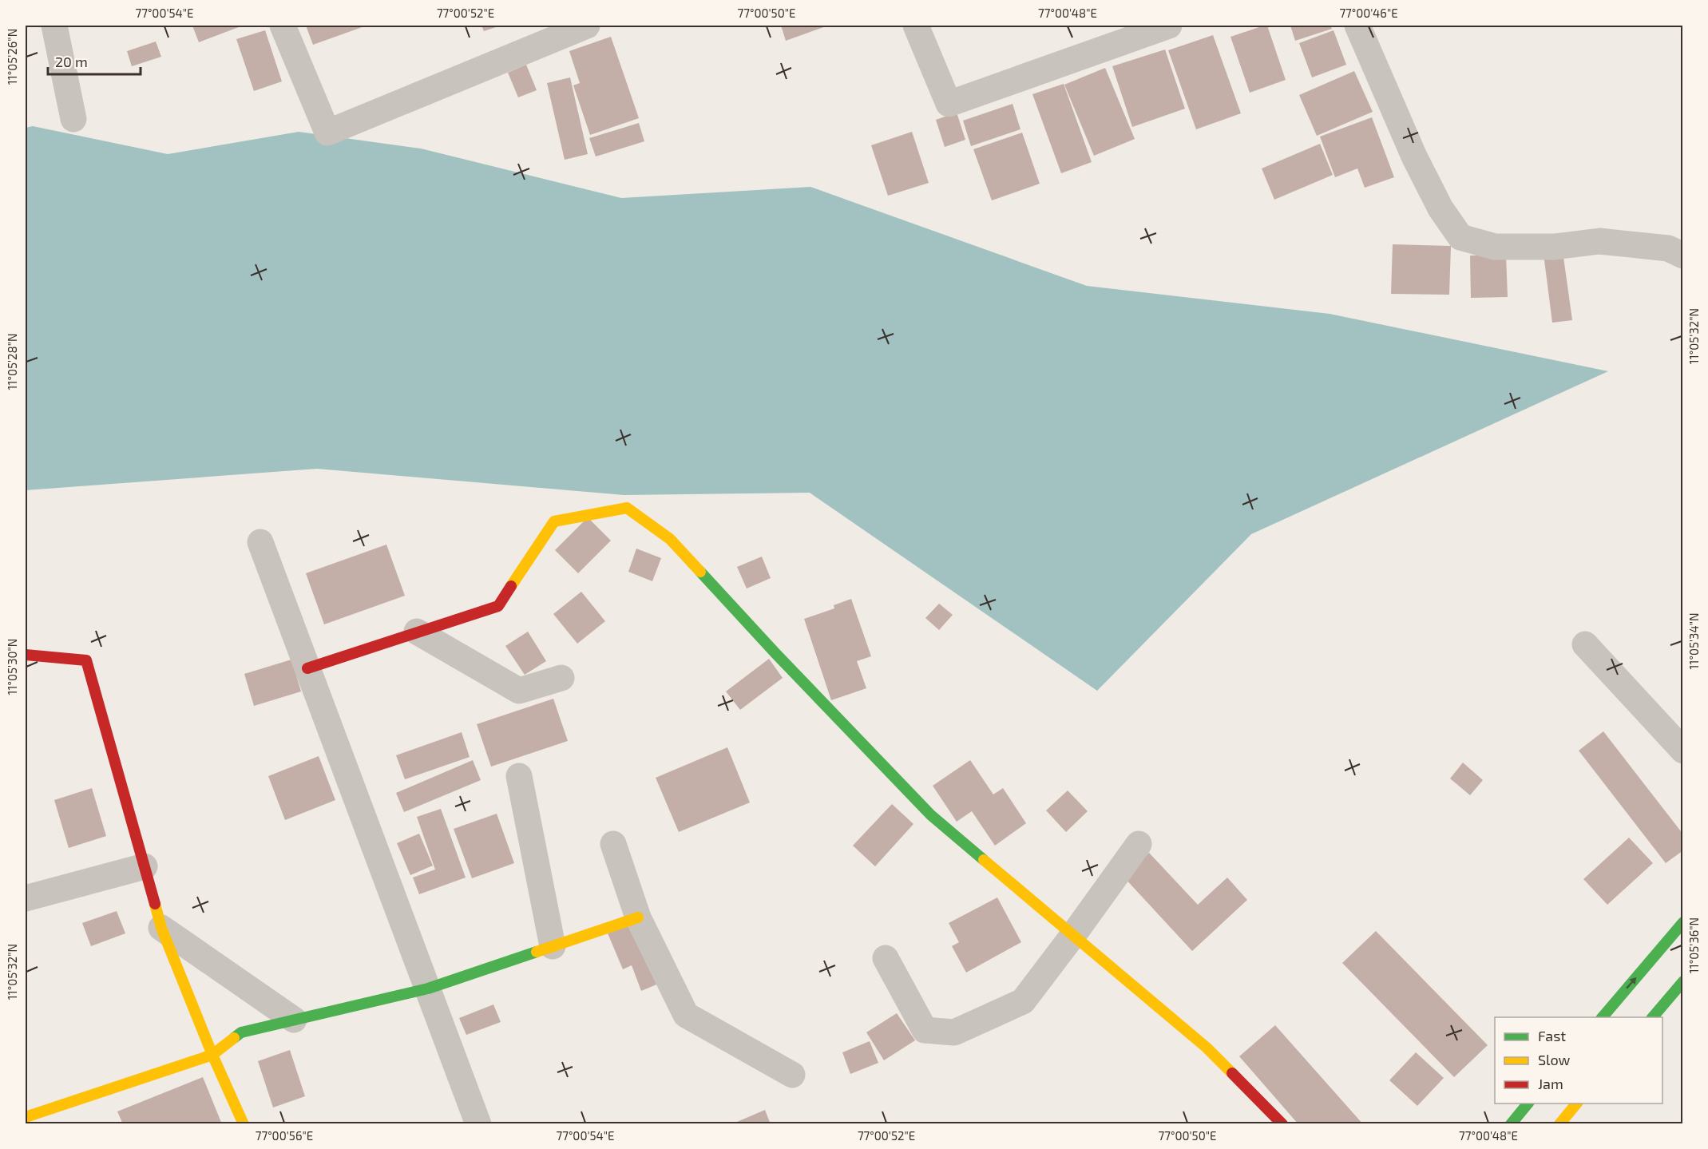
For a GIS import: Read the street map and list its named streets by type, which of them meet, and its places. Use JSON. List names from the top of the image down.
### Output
{
  "legend": ["Fast", "Slow", "Jam"],
  "scale_bar": "20 m",
  "coordinates": [
    "77°00'54\"E",
    "77°00'52\"E",
    "77°00'50\"E",
    "77°00'48\"E",
    "77°00'46\"E",
    "11°05'26\"N",
    "11°05'32\"N",
    "11°05'28\"N",
    "11°05'34\"N",
    "11°05'30\"N",
    "11°05'36\"N",
    "77°00'56\"E"
  ]
}
